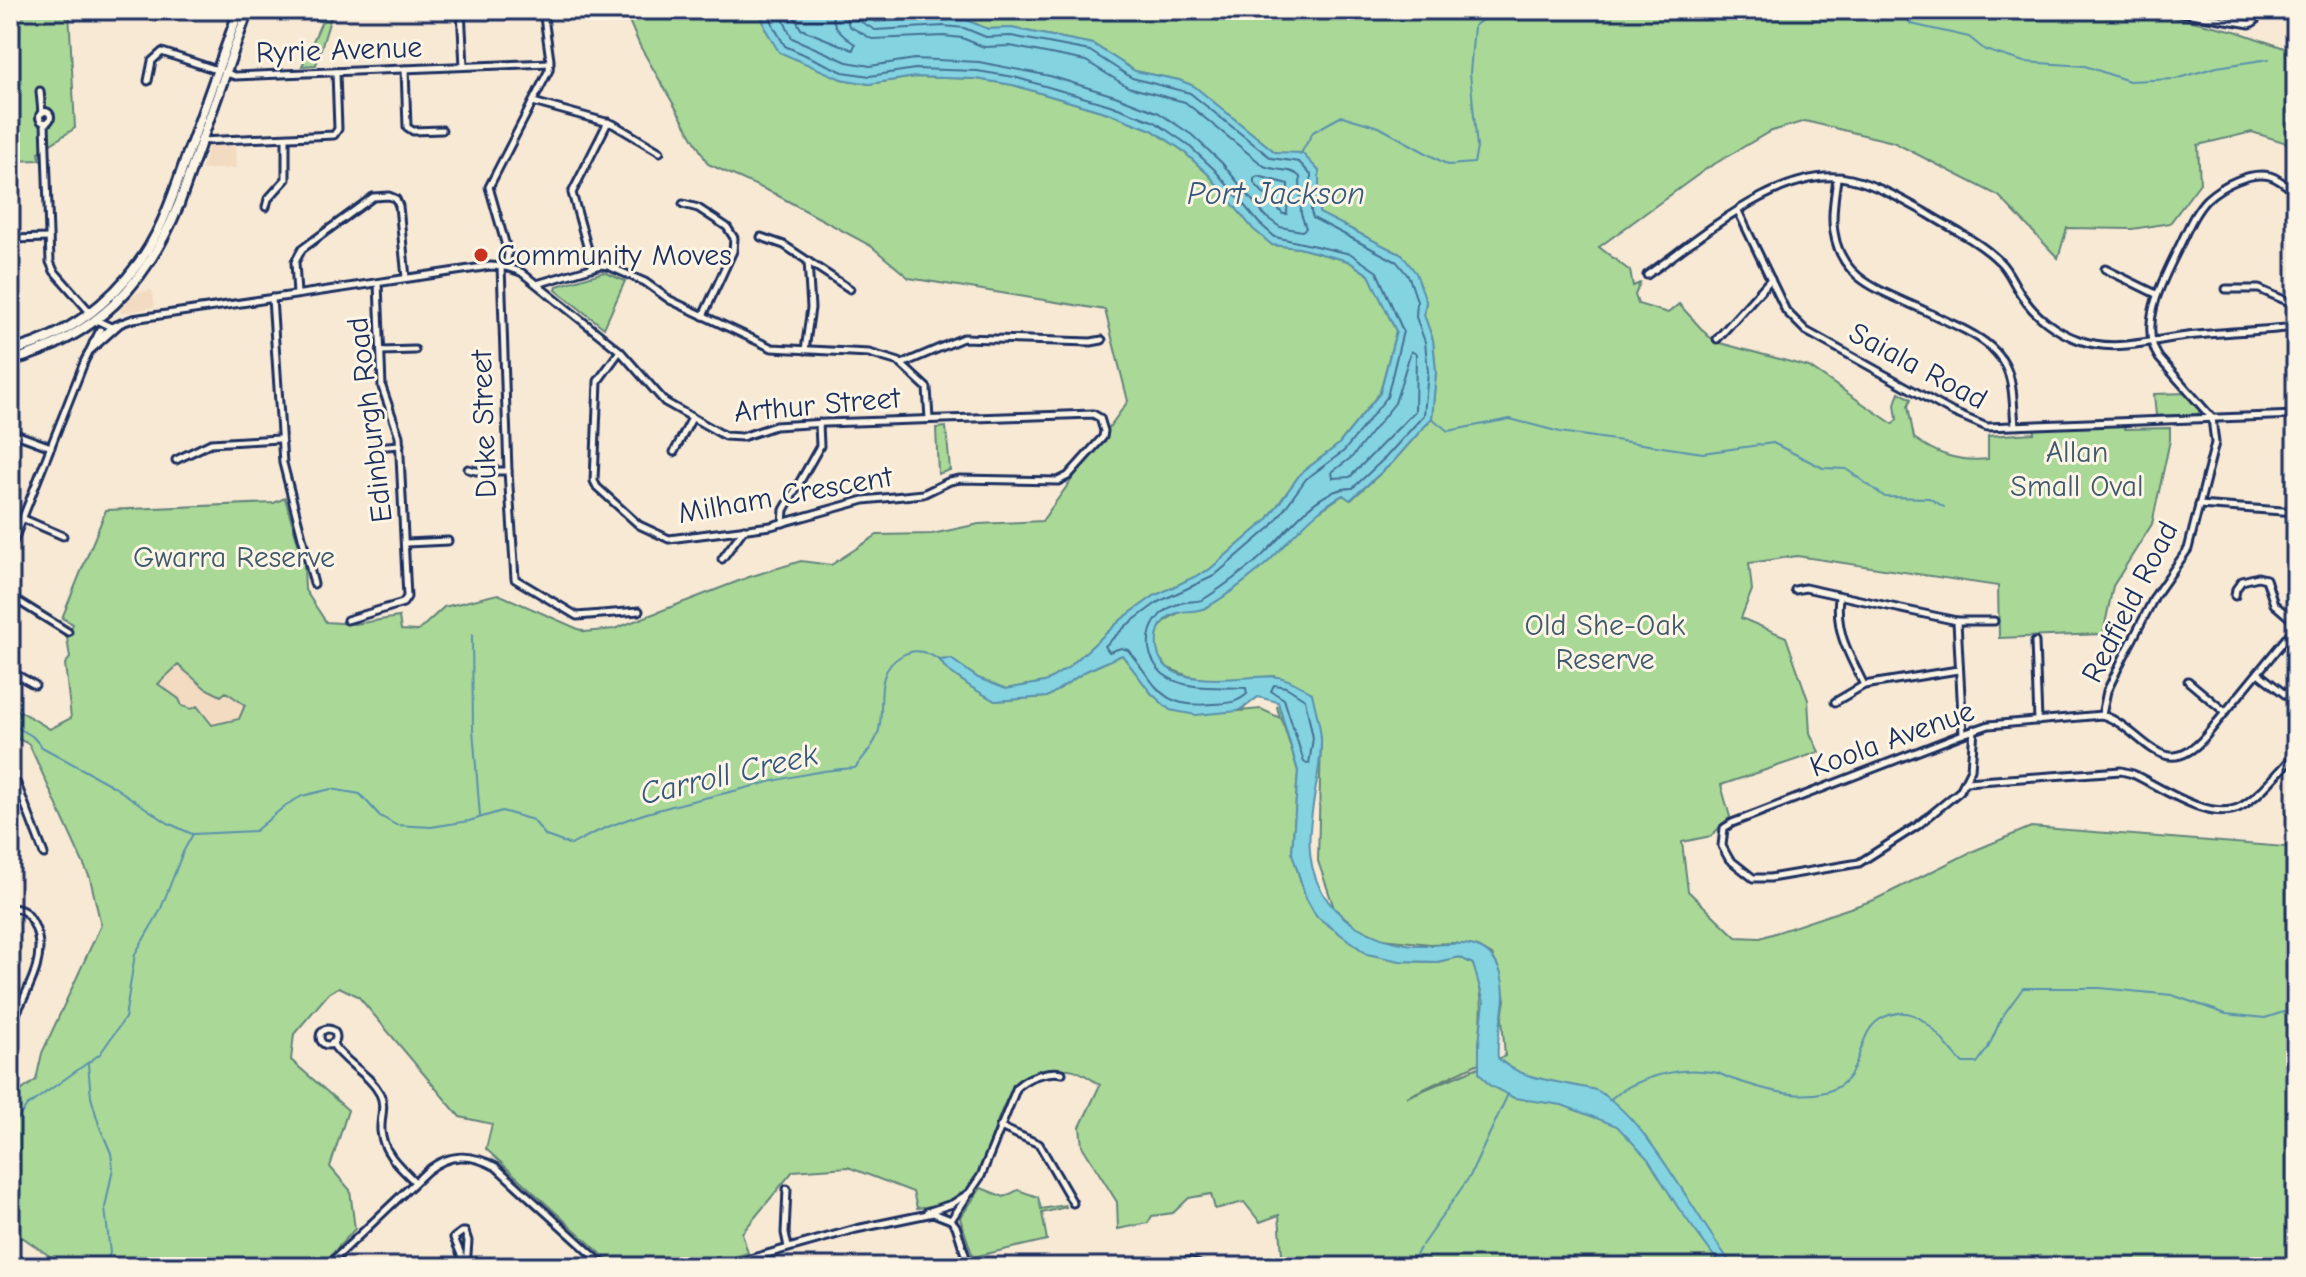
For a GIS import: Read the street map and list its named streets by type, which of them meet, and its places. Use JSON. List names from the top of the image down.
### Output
{
  "streets": {
    "street": [
      "Ryrie Avenue",
      "Saiala Road",
      "Arthur Street",
      "Edinburgh Road",
      "Duke Street",
      "Milham Crescent",
      "Redfield Road",
      "Koola Avenue"
    ]
  },
  "crossings": [
    ["Ryrie Avenue", "Duke Street"],
    ["Saiala Road", "Redfield Road"],
    ["Arthur Street", "Duke Street"],
    ["Arthur Street", "Milham Crescent"],
    ["Redfield Road", "Koola Avenue"]
  ],
  "water": ["Port Jackson", "Carroll Creek"],
  "parks": ["Allan Small Oval", "Gwarra Reserve", "Old She-Oak Reserve"],
  "places": ["Community Moves"]
}
